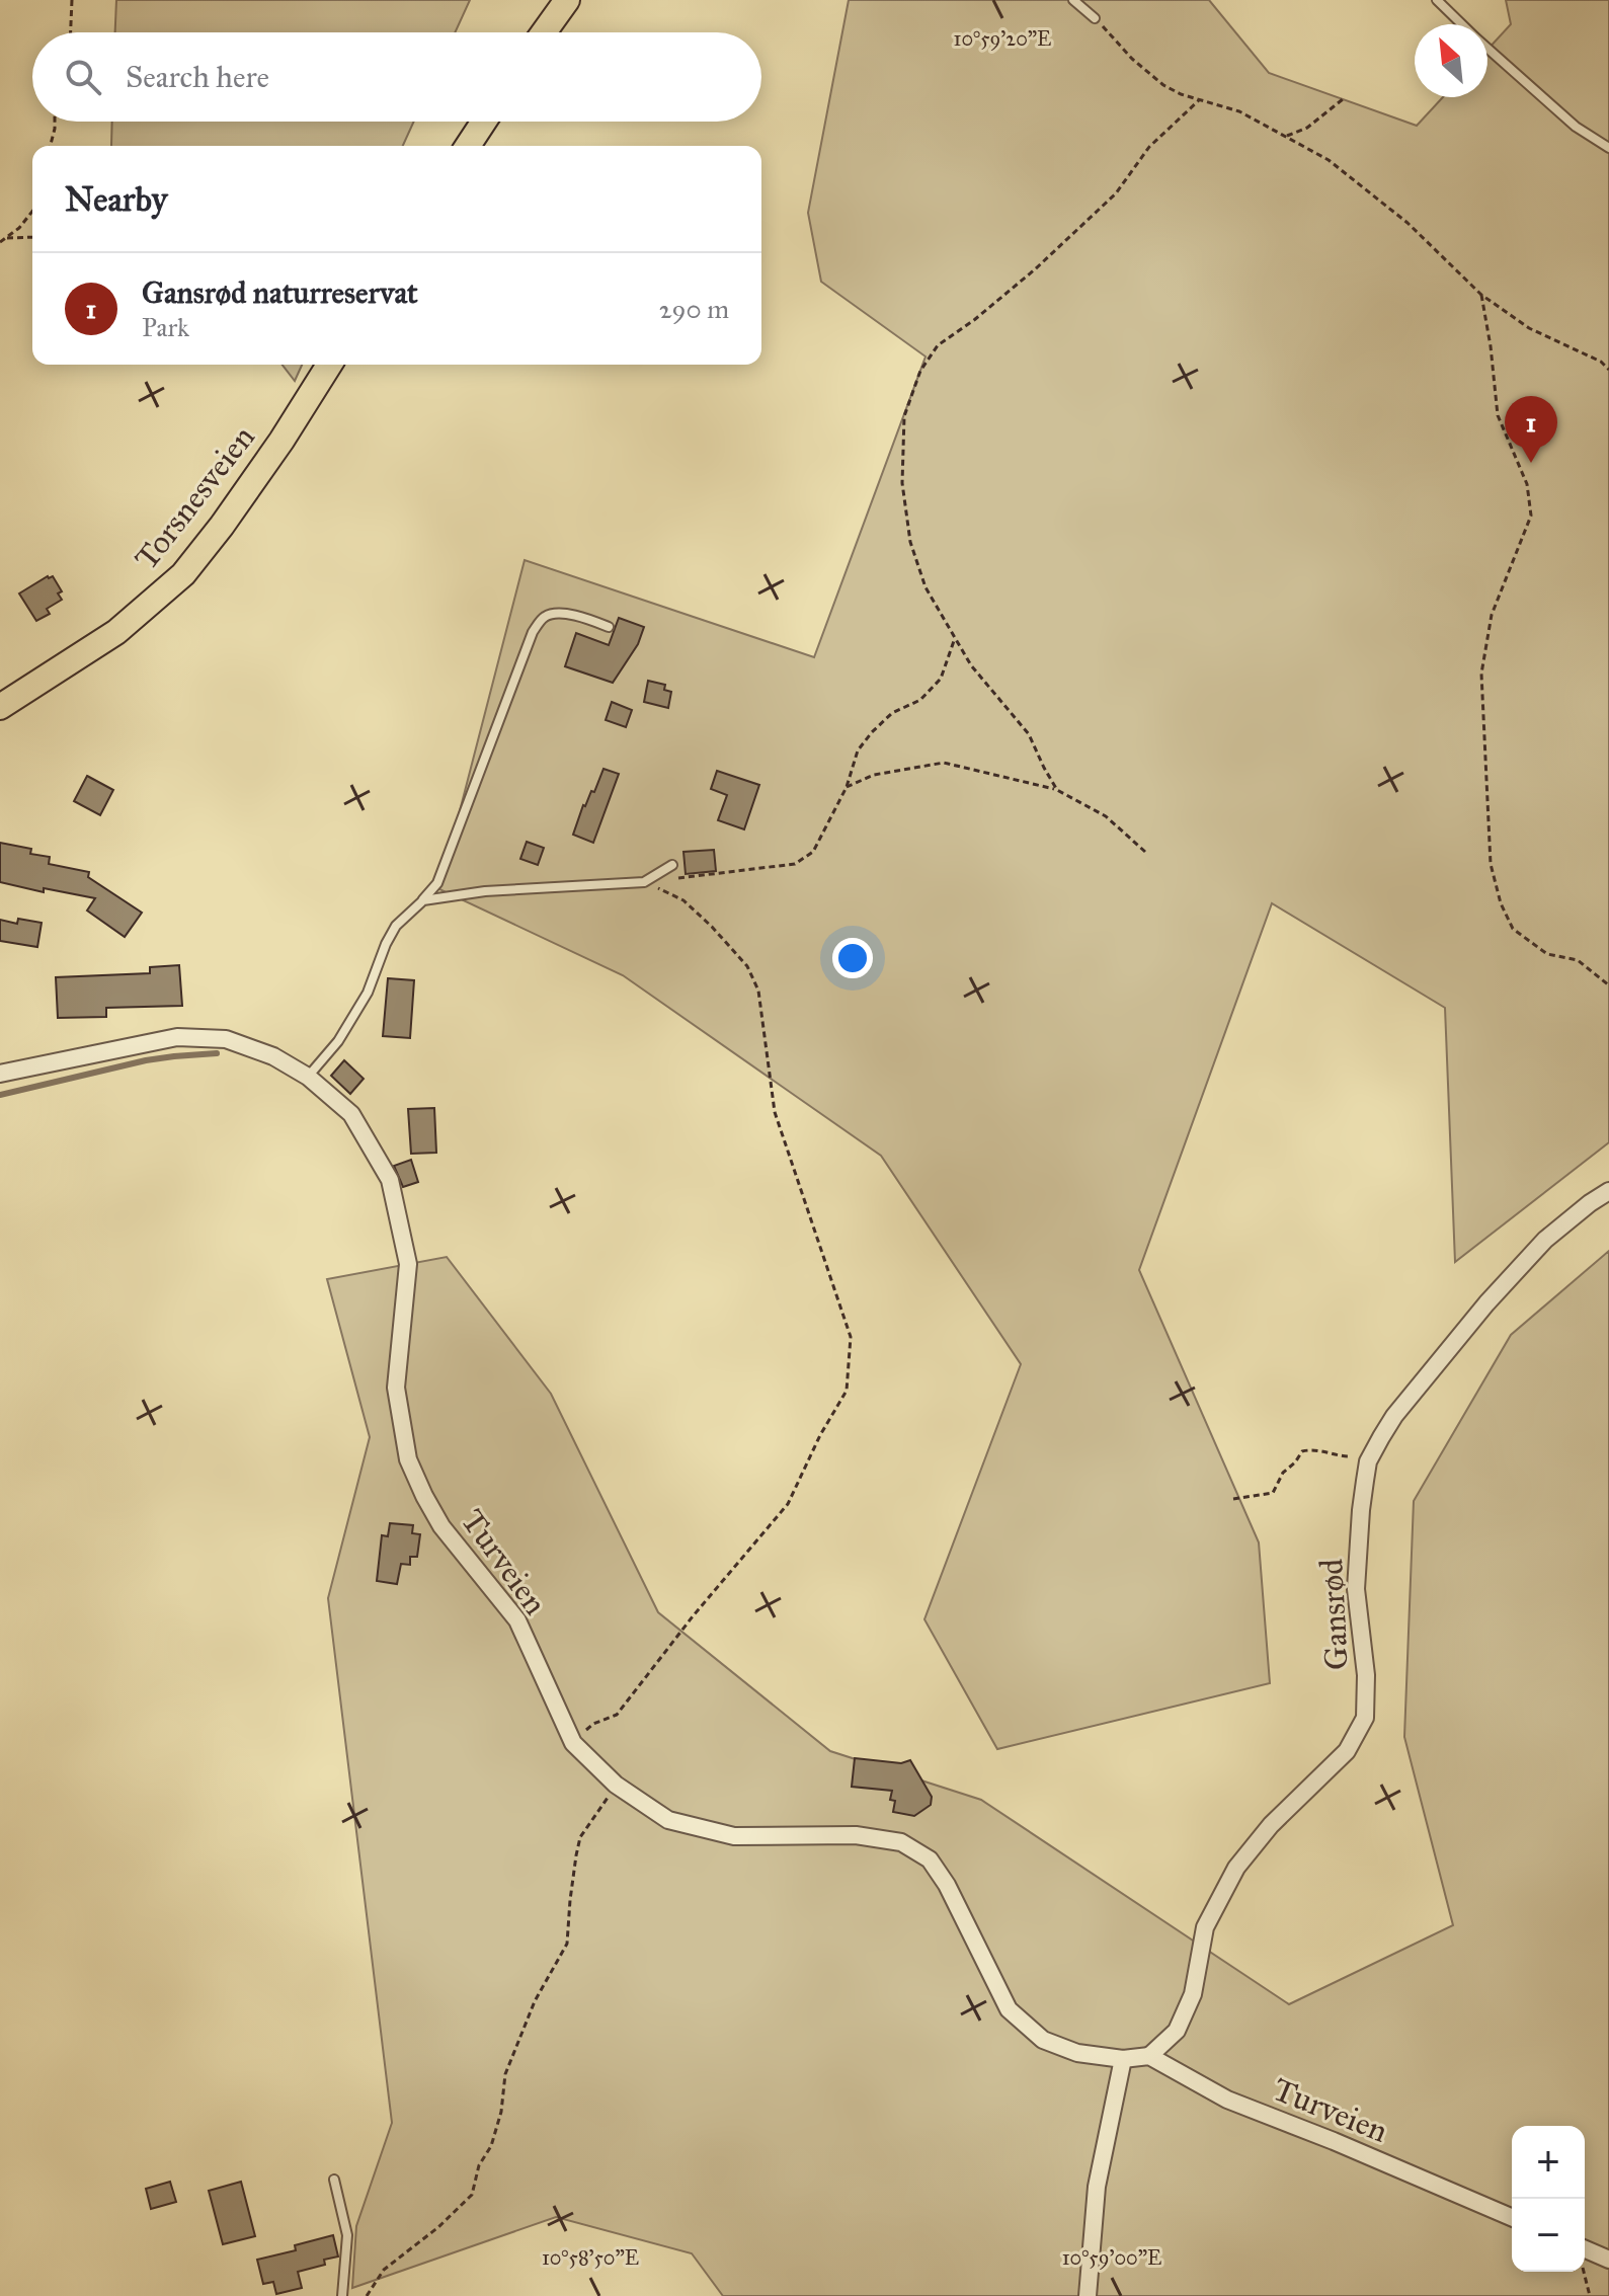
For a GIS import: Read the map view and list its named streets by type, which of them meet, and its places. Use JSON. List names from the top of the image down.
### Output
{
  "streets": {
    "main road": ["Torsnesveien"],
    "street": ["Turveien", "Gansrød"]
  },
  "crossings": [
    ["Turveien", "Gansrød"]
  ],
  "north": "top left",
  "page": {
    "search": "Search here",
    "heading": "Nearby",
    "list": [
      {
        "mark": "1",
        "name": "Gansrød naturreservat",
        "note": "Park",
        "value": "290 m"
      }
    ],
    "pins": "1",
    "map_buttons": ["+", "−"]
  },
  "coordinates": ["10°59'20\"E", "10°58'50\"E", "10°59'00\"E"]
}
